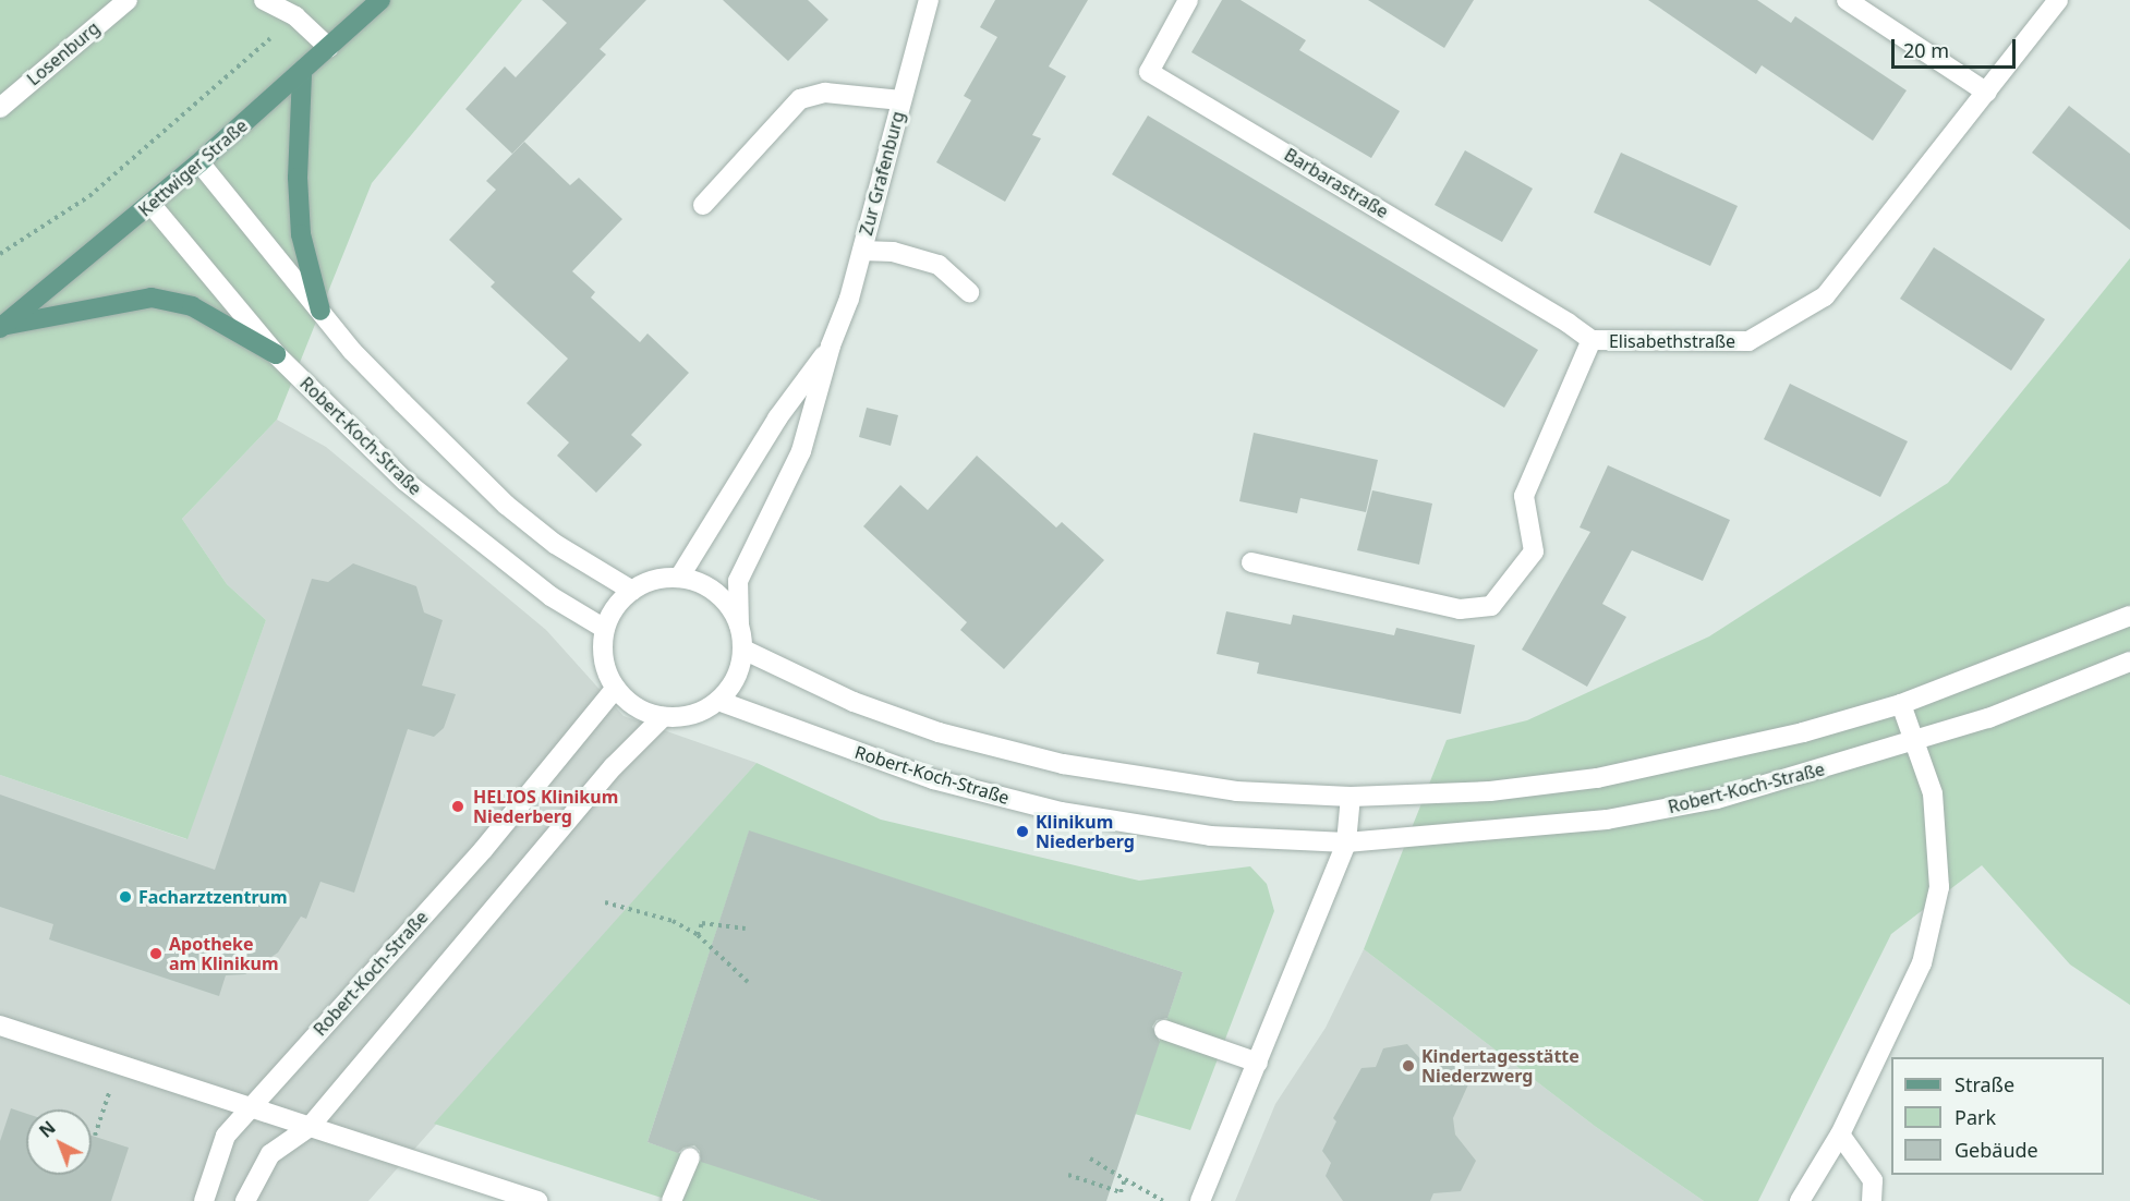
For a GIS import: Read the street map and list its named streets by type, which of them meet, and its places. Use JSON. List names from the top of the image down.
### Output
{
  "streets": {
    "main road": ["Kettwiger Straße"],
    "street": [
      "Losenburg",
      "Zur Grafenburg",
      "Barbarastraße",
      "Elisabethstraße",
      "Robert-Koch-Straße"
    ]
  },
  "crossings": [
    ["Kettwiger Straße", "Robert-Koch-Straße"],
    ["Zur Grafenburg", "Robert-Koch-Straße"],
    ["Barbarastraße", "Elisabethstraße"]
  ],
  "places": [
    "HELIOS Klinikum Niederberg",
    "Klinikum Niederberg",
    "Facharztzentrum",
    "Apotheke am Klinikum",
    "Kindertagesstätte Niederzwerg"
  ],
  "legend": ["Straße", "Park", "Gebäude"],
  "scale_bar": "20 m",
  "north": "top left"
}
